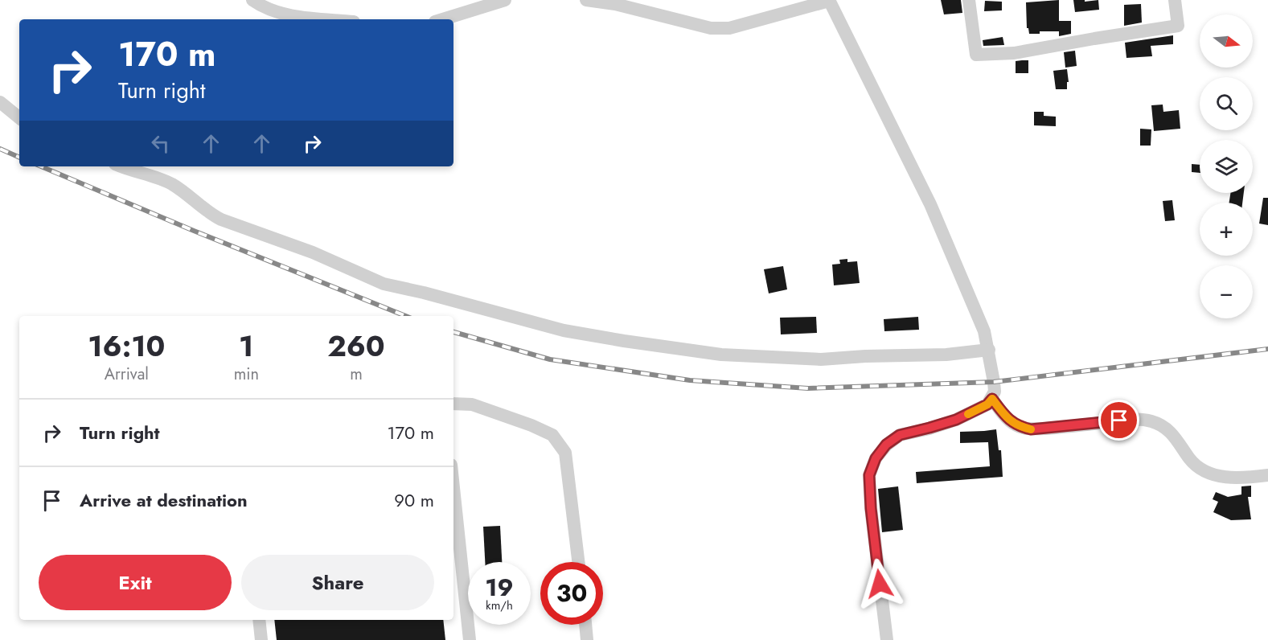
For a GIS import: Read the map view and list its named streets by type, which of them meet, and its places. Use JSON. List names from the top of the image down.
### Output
{
  "north": "right",
  "page": {
    "map_buttons": ["+", "−"],
    "turn": ["170 m", "Turn right"],
    "eta": [
      "16:10",
      "Arrival",
      "1",
      "min",
      "260",
      "m"
    ],
    "list": [
      {
        "name": "Turn right",
        "value": "170 m"
      },
      {
        "name": "Arrive at destination",
        "value": "90 m"
      }
    ],
    "buttons": ["Exit", "Share"],
    "speed": "19 km/h",
    "limit": "30"
  }
}
